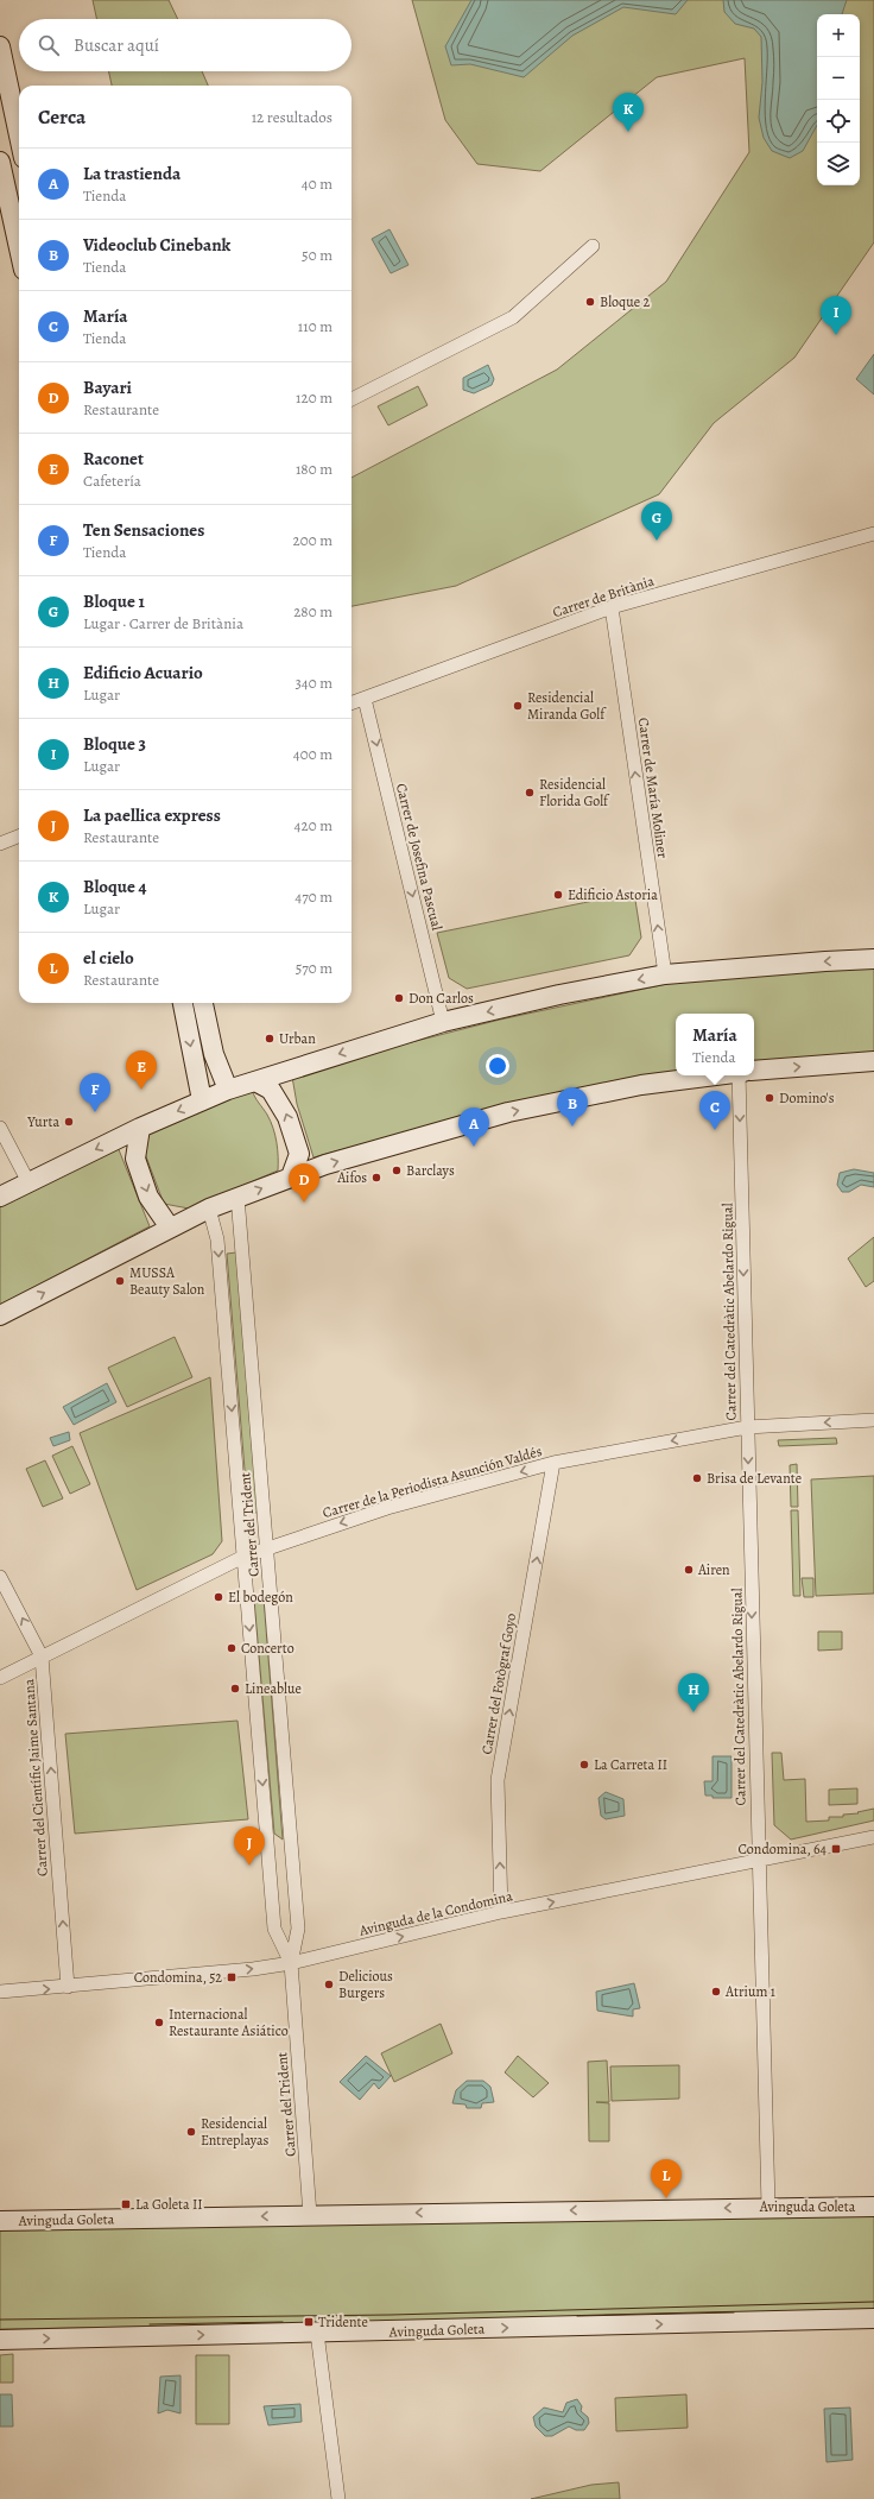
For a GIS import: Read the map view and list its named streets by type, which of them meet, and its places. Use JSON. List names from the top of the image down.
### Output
{
  "streets": {
    "street": [
      "Carrer de Britània",
      "Carrer de María Moliner",
      "Carrer de Josefina Pascual",
      "Carrer del Catedràtic Abelardo Rigual",
      "Carrer de la Periodista Asunción Valdés",
      "Carrer del Trident",
      "Carrer del Fotògraf Goyo",
      "Carrer del Científic Jaime Santana",
      "Avinguda de la Condomina",
      "Avinguda Goleta"
    ]
  },
  "crossings": [
    ["Carrer de Britània", "Carrer de María Moliner"],
    ["Carrer de Britània", "Carrer de Josefina Pascual"],
    ["Carrer del Catedràtic Abelardo Rigual", "Carrer de la Periodista Asunción Valdés"],
    ["Carrer del Catedràtic Abelardo Rigual", "Avinguda de la Condomina"],
    ["Carrer del Catedràtic Abelardo Rigual", "Avinguda Goleta"],
    ["Carrer de la Periodista Asunción Valdés", "Carrer del Trident"],
    ["Carrer de la Periodista Asunción Valdés", "Carrer del Fotògraf Goyo"],
    ["Carrer de la Periodista Asunción Valdés", "Carrer del Científic Jaime Santana"],
    ["Carrer del Trident", "Avinguda de la Condomina"],
    ["Carrer del Trident", "Avinguda Goleta"],
    ["Carrer del Fotògraf Goyo", "Avinguda de la Condomina"],
    ["Carrer del Científic Jaime Santana", "Avinguda de la Condomina"]
  ],
  "one_way": [
    "Carrer de María Moliner",
    "Carrer de Josefina Pascual",
    "Carrer del Catedràtic Abelardo Rigual",
    "Carrer de la Periodista Asunción Valdés",
    "Carrer del Fotògraf Goyo",
    "Carrer del Científic Jaime Santana",
    "Avinguda de la Condomina"
  ],
  "places": {
    "other": [
      "Bloque 2",
      "Residencial Miranda Golf",
      "Residencial Florida Golf",
      "Edificio Astoria",
      "Don Carlos",
      "Urban",
      "Domino's",
      "Yurta",
      "Barclays",
      "Aifos",
      "MUSSA Beauty Salon",
      "Brisa de Levante",
      "Airen",
      "El bodegón",
      "Concerto",
      "Lineablue",
      "La Carreta II",
      "Delicious Burgers",
      "Atrium 1",
      "Internacional Restaurante Asiático",
      "Residencial Entreplayas"
    ],
    "transit": [
      "Condomina, 64",
      "Condomina, 52",
      "La Goleta II",
      "Tridente"
    ]
  },
  "page": {
    "map_buttons": ["+", "−"],
    "search": "Buscar aquí",
    "heading": ["Cerca", "12 resultados"],
    "pins": [
      "K",
      "I",
      "G",
      "E",
      "F",
      "B",
      "C",
      "A",
      "D",
      "H",
      "J",
      "L"
    ],
    "list": [
      {
        "mark": "A",
        "name": "La trastienda",
        "note": "Tienda",
        "value": "40 m"
      },
      {
        "mark": "B",
        "name": "Videoclub Cinebank",
        "note": "Tienda",
        "value": "50 m"
      },
      {
        "mark": "C",
        "name": "María",
        "note": "Tienda",
        "value": "110 m"
      },
      {
        "mark": "D",
        "name": "Bayari",
        "note": "Restaurante",
        "value": "120 m"
      },
      {
        "mark": "E",
        "name": "Raconet",
        "note": "Cafetería",
        "value": "180 m"
      },
      {
        "mark": "F",
        "name": "Ten Sensaciones",
        "note": "Tienda",
        "value": "200 m"
      },
      {
        "mark": "G",
        "name": "Bloque 1",
        "note": "Lugar · Carrer de Britània",
        "value": "280 m"
      },
      {
        "mark": "H",
        "name": "Edificio Acuario",
        "note": "Lugar",
        "value": "340 m"
      },
      {
        "mark": "I",
        "name": "Bloque 3",
        "note": "Lugar",
        "value": "400 m"
      },
      {
        "mark": "J",
        "name": "La paellica express",
        "note": "Restaurante",
        "value": "420 m"
      },
      {
        "mark": "K",
        "name": "Bloque 4",
        "note": "Lugar",
        "value": "470 m"
      },
      {
        "mark": "L",
        "name": "el cielo",
        "note": "Restaurante",
        "value": "570 m"
      }
    ],
    "popup": ["María", "Tienda"]
  }
}
